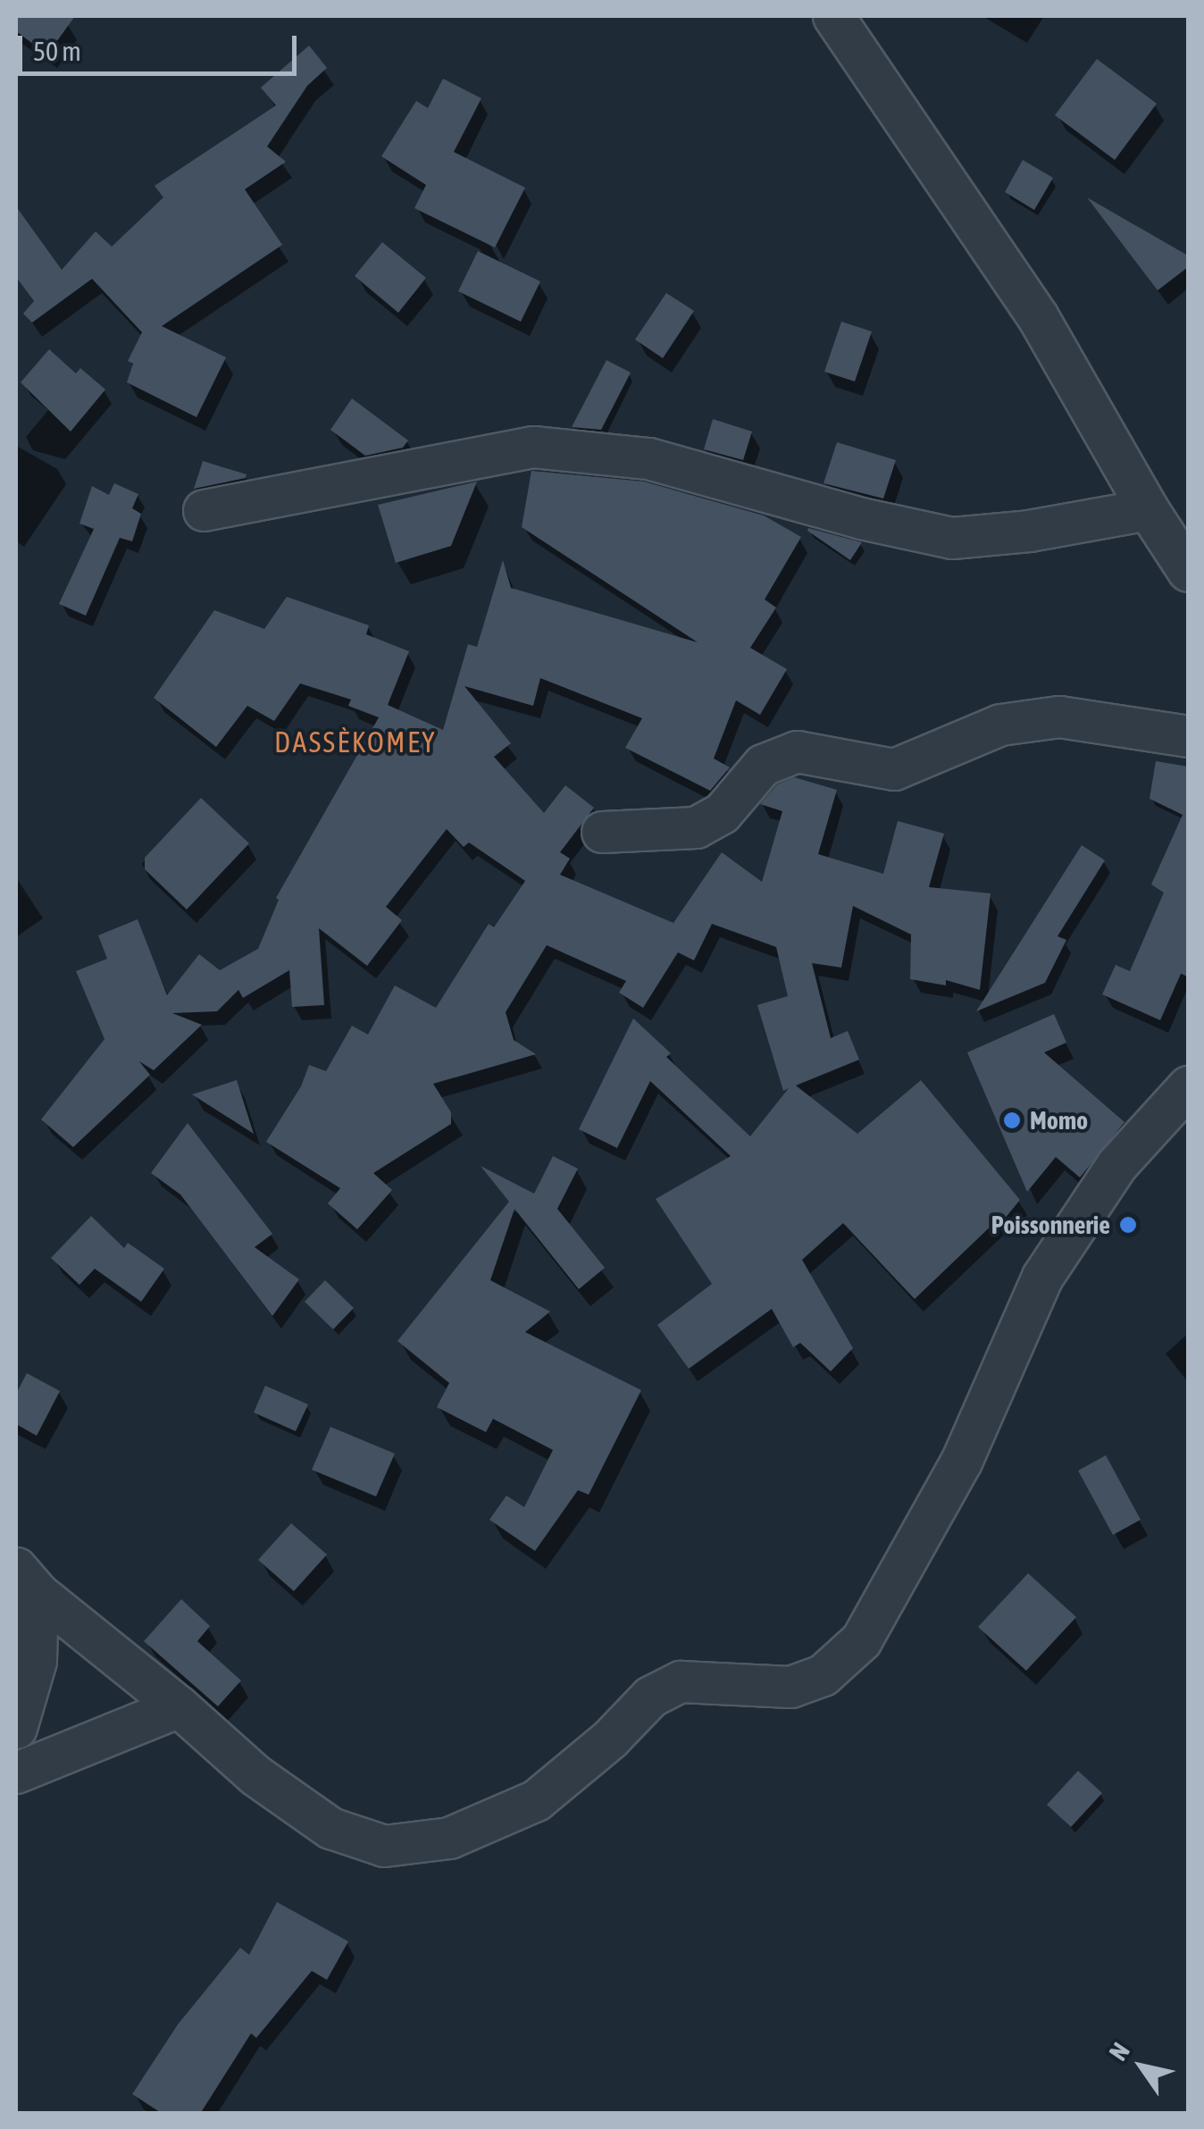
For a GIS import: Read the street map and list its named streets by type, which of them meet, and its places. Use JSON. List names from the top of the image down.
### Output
{
  "districts": ["DASSÈKOMEY"],
  "places": ["Momo", "Poissonnerie"],
  "scale_bar": "50 m",
  "north": "top left"
}
